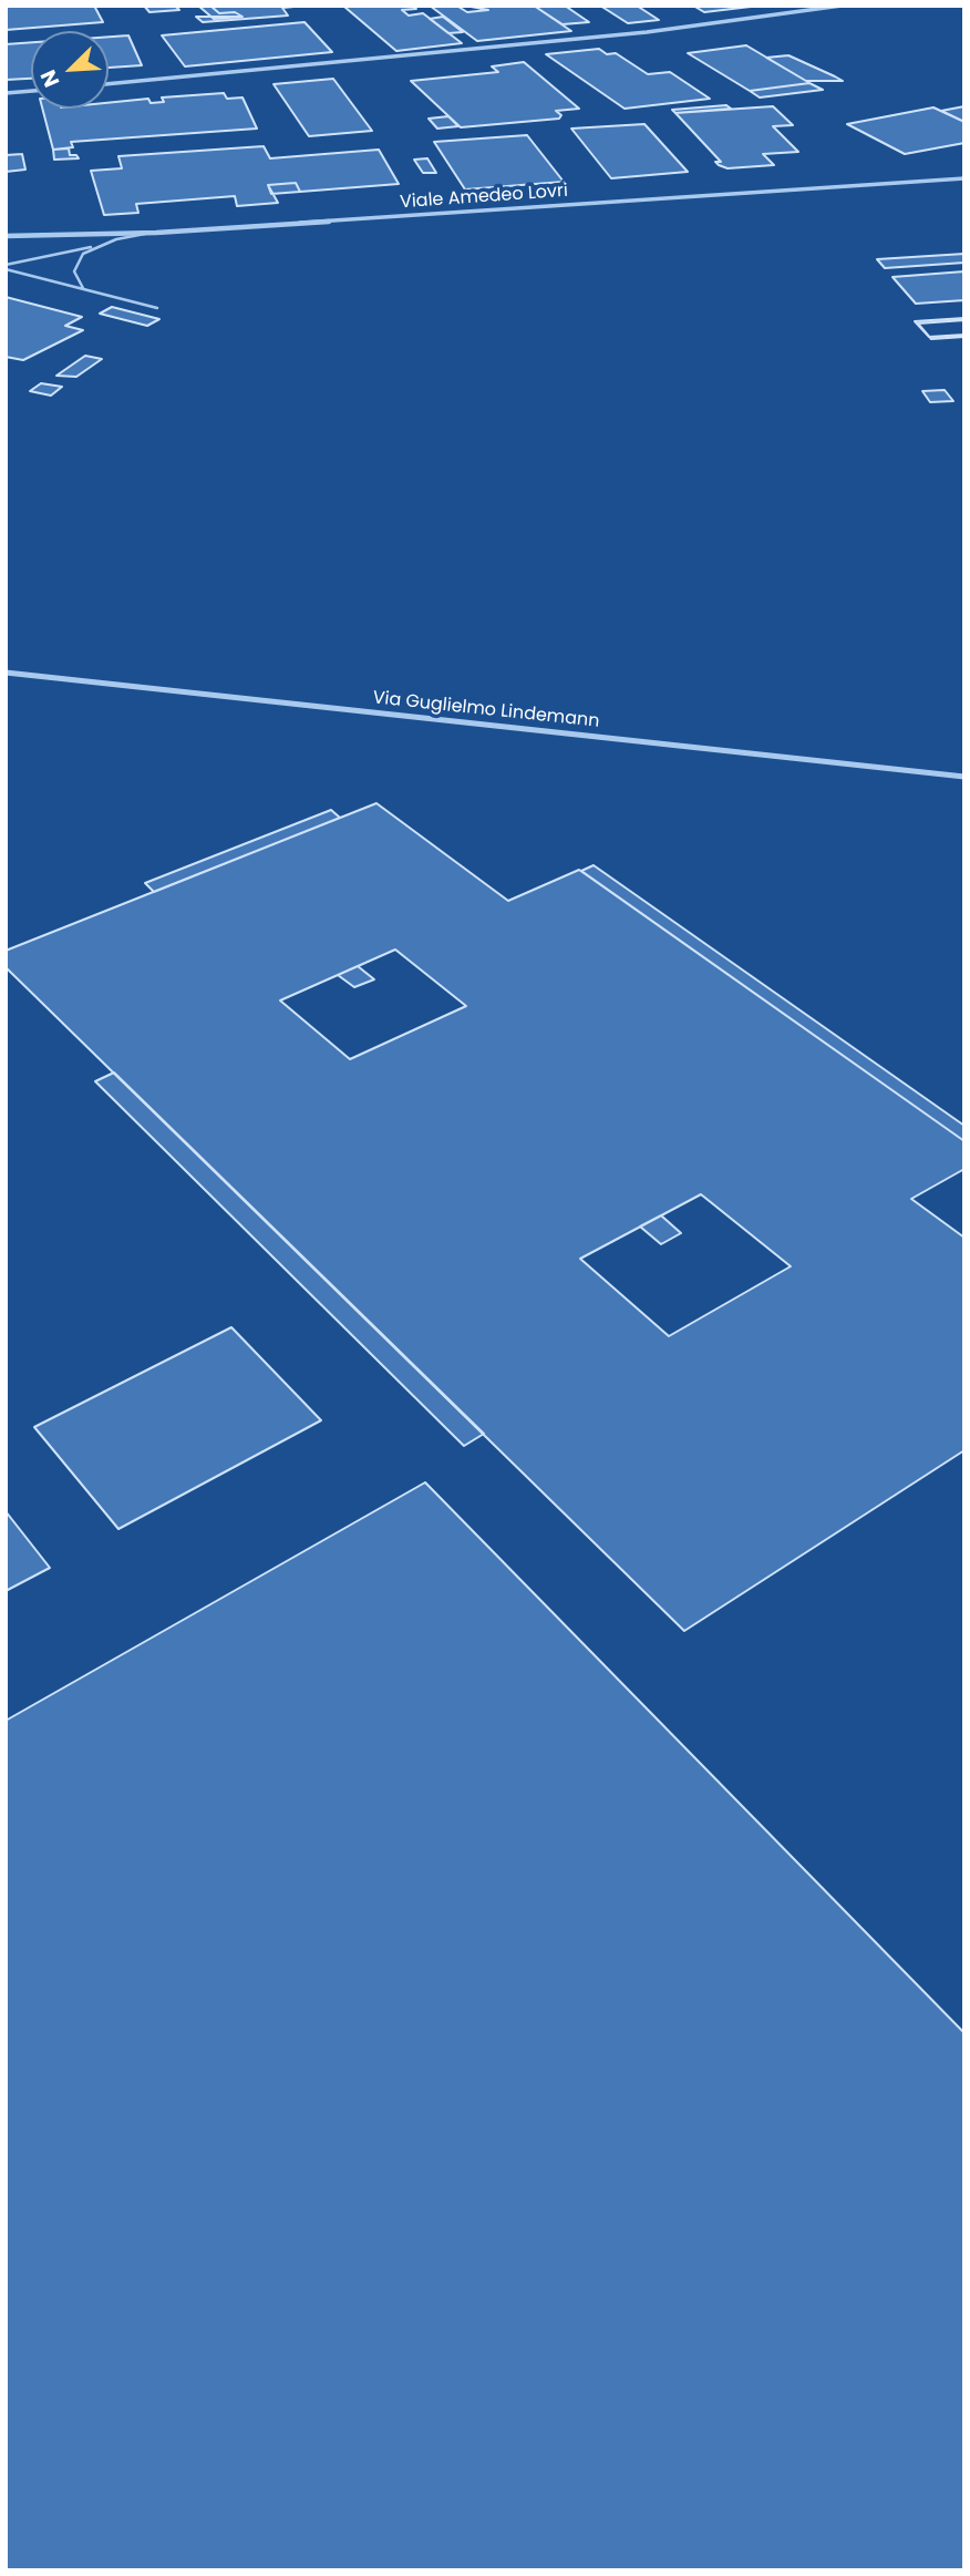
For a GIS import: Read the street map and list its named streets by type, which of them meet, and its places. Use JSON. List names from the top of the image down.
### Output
{
  "streets": {
    "street": ["Viale Amedeo Lovri", "Via Guglielmo Lindemann"]
  },
  "north": "bottom left"
}
